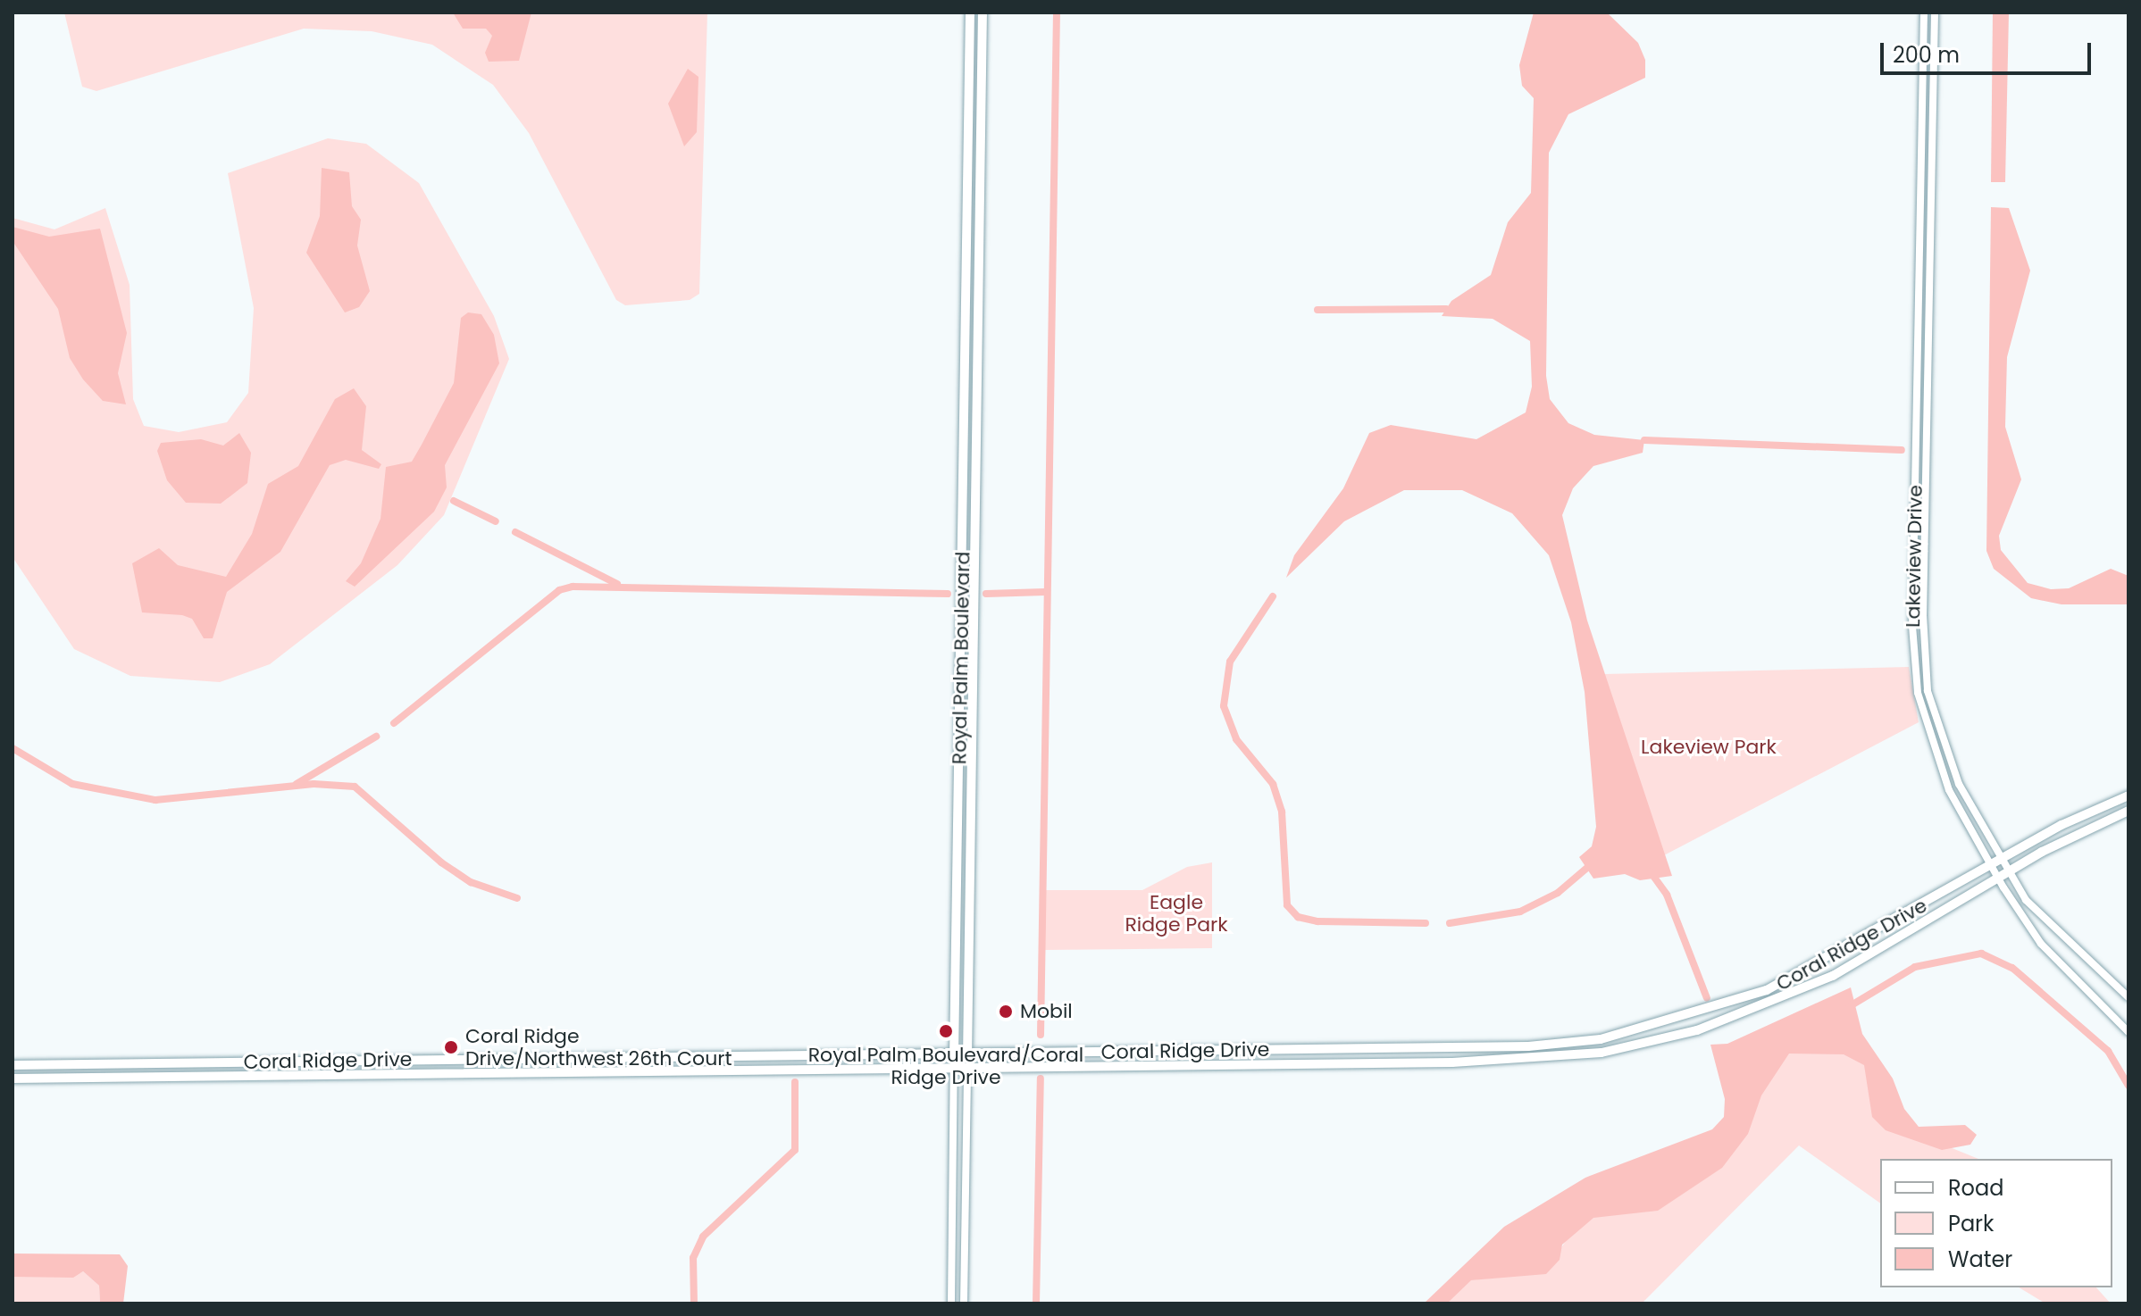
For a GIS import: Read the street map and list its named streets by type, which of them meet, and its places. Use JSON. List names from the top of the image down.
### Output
{
  "streets": {
    "main road": ["Royal Palm Boulevard", "Coral Ridge Drive"],
    "street": ["Lakeview Drive"]
  },
  "crossings": [
    ["Lakeview Drive", "Coral Ridge Drive"],
    ["Royal Palm Boulevard", "Coral Ridge Drive"]
  ],
  "parks": ["Lakeview Park", "Eagle Ridge Park"],
  "places": ["Mobil", "Royal Palm Boulevard/Coral Ridge Drive", "Coral Ridge Drive/Northwest 26th Court"],
  "legend": ["Road", "Park", "Water"],
  "scale_bar": "200 m"
}
